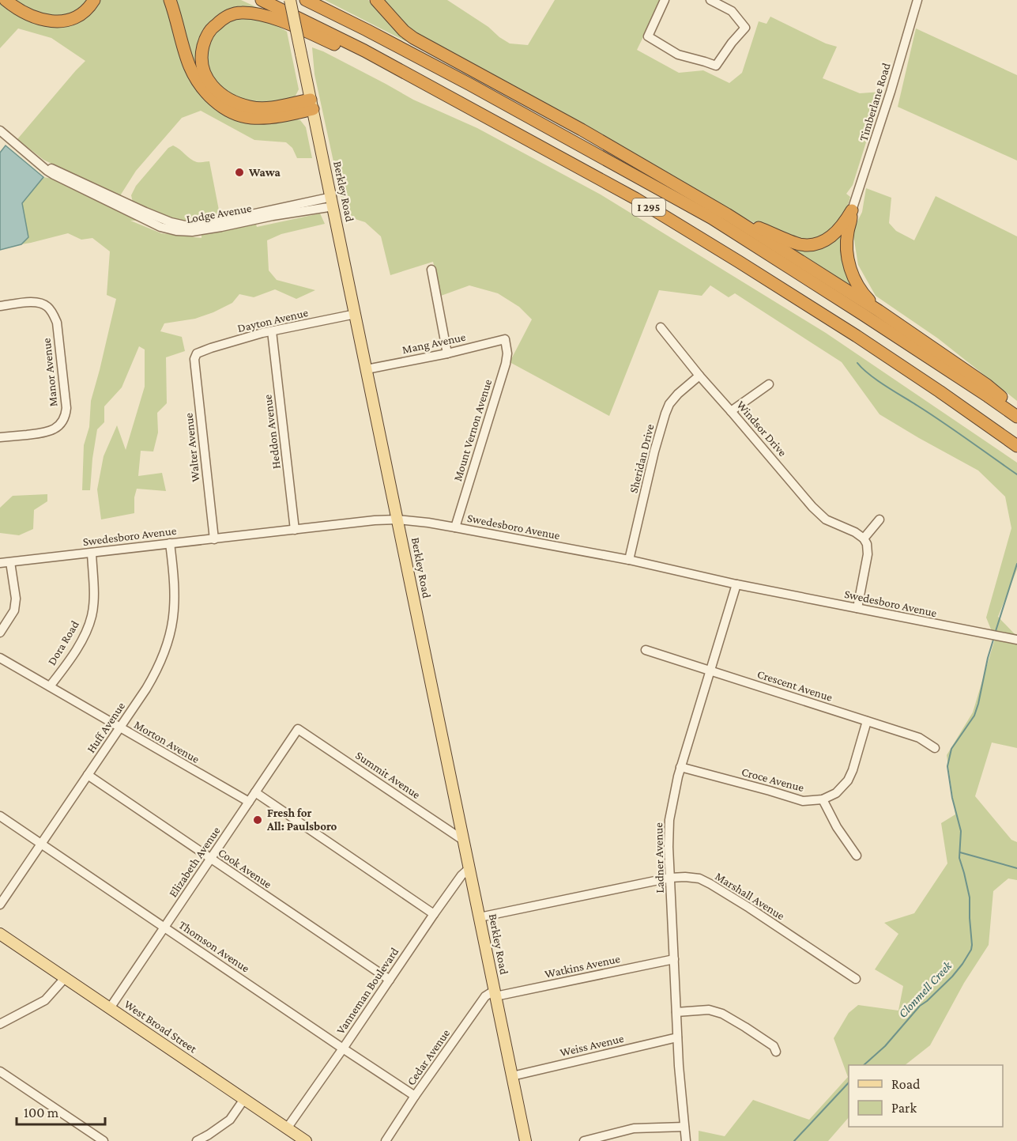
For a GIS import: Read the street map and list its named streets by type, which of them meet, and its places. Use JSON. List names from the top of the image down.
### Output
{
  "streets": {
    "highway": ["I 295"],
    "main road": ["Berkley Road", "West Broad Street"],
    "street": [
      "Timberlane Road",
      "Lodge Avenue",
      "Dayton Avenue",
      "Mang Avenue",
      "Manor Avenue",
      "Windsor Drive",
      "Mount Vernon Avenue",
      "Heddon Avenue",
      "Walter Avenue",
      "Sheridan Drive",
      "Swedesboro Avenue",
      "Dora Road",
      "Crescent Avenue",
      "Huff Avenue",
      "Morton Avenue",
      "Summit Avenue",
      "Croce Avenue",
      "Ladner Avenue",
      "Elizabeth Avenue",
      "Cook Avenue",
      "Marshall Avenue",
      "Thomson Avenue",
      "Watkins Avenue",
      "Vanneman Boulevard",
      "Weiss Avenue",
      "Cedar Avenue"
    ]
  },
  "crossings": [
    ["Berkley Road", "Lodge Avenue"],
    ["Berkley Road", "Dayton Avenue"],
    ["Berkley Road", "Mang Avenue"],
    ["Berkley Road", "Swedesboro Avenue"],
    ["Berkley Road", "Summit Avenue"],
    ["Berkley Road", "Marshall Avenue"],
    ["Berkley Road", "Watkins Avenue"],
    ["Berkley Road", "Vanneman Boulevard"],
    ["Berkley Road", "Weiss Avenue"],
    ["Berkley Road", "Cedar Avenue"],
    ["Dayton Avenue", "Heddon Avenue"],
    ["Dayton Avenue", "Walter Avenue"],
    ["Mang Avenue", "Mount Vernon Avenue"],
    ["Windsor Drive", "Sheridan Drive"],
    ["Mount Vernon Avenue", "Swedesboro Avenue"],
    ["Heddon Avenue", "Swedesboro Avenue"],
    ["Walter Avenue", "Swedesboro Avenue"],
    ["Sheridan Drive", "Swedesboro Avenue"],
    ["Swedesboro Avenue", "Dora Road"],
    ["Swedesboro Avenue", "Huff Avenue"],
    ["Swedesboro Avenue", "Ladner Avenue"],
    ["Dora Road", "Morton Avenue"],
    ["Crescent Avenue", "Ladner Avenue"],
    ["Huff Avenue", "Morton Avenue"],
    ["Huff Avenue", "Cook Avenue"],
    ["Huff Avenue", "Thomson Avenue"],
    ["Morton Avenue", "Elizabeth Avenue"],
    ["Summit Avenue", "Elizabeth Avenue"],
    ["Croce Avenue", "Ladner Avenue"],
    ["Ladner Avenue", "Marshall Avenue"],
    ["Ladner Avenue", "Watkins Avenue"],
    ["Ladner Avenue", "Weiss Avenue"],
    ["Elizabeth Avenue", "Cook Avenue"],
    ["Elizabeth Avenue", "Thomson Avenue"],
    ["Elizabeth Avenue", "West Broad Street"],
    ["Cook Avenue", "Vanneman Boulevard"],
    ["Thomson Avenue", "Vanneman Boulevard"],
    ["Thomson Avenue", "Cedar Avenue"],
    ["Watkins Avenue", "Cedar Avenue"],
    ["Vanneman Boulevard", "West Broad Street"]
  ],
  "water": ["Clonmell Creek"],
  "places": ["Wawa", "Fresh for All: Paulsboro"],
  "legend": ["Road", "Park"],
  "scale_bar": "100 m"
}
